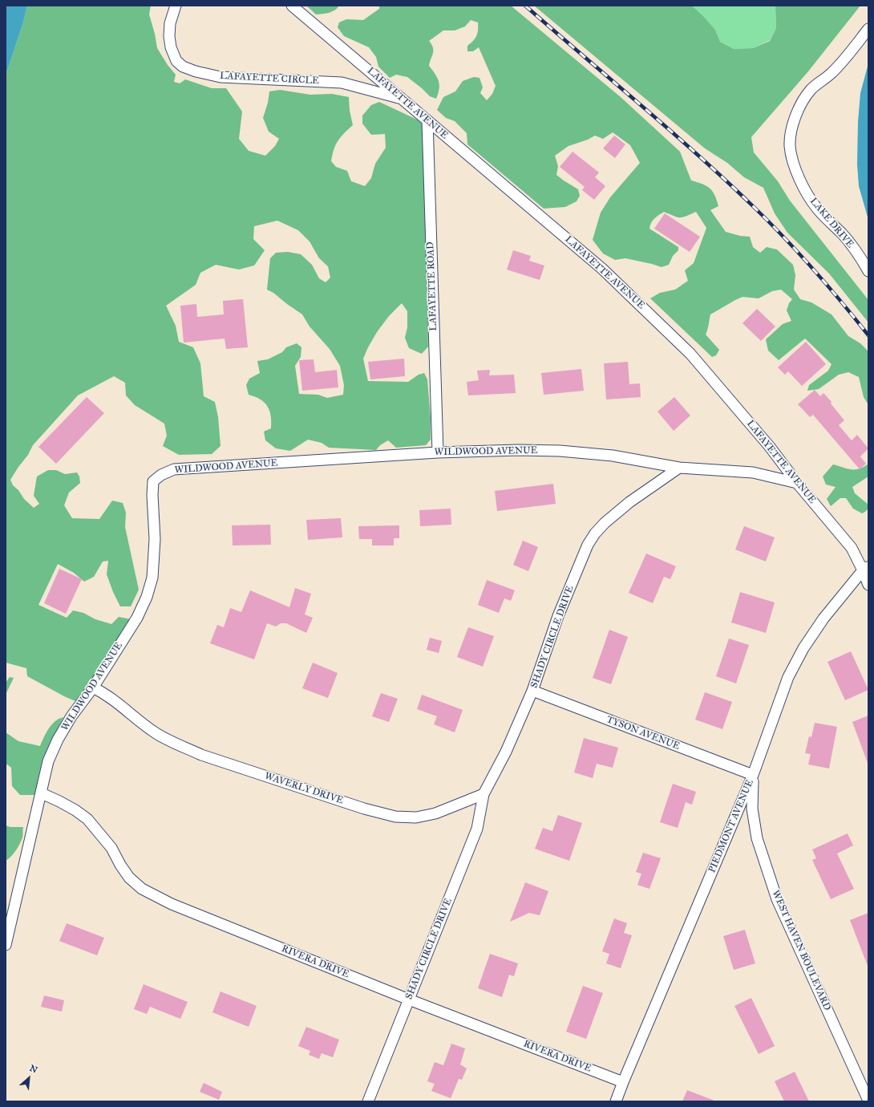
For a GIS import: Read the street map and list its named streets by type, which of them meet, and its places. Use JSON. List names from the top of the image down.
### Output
{
  "streets": {
    "street": [
      "LAFAYETTE CIRCLE",
      "LAFAYETTE AVENUE",
      "LAKE DRIVE",
      "LAFAYETTE ROAD",
      "WILDWOOD AVENUE",
      "SHADY CIRCLE DRIVE",
      "TYSON AVENUE",
      "WAVERLY DRIVE",
      "PIEDMONT AVENUE",
      "WEST HAVEN BOULEVARD",
      "RIVERA DRIVE"
    ]
  },
  "crossings": [
    ["LAFAYETTE CIRCLE", "LAFAYETTE AVENUE"],
    ["LAFAYETTE AVENUE", "LAFAYETTE ROAD"],
    ["LAFAYETTE AVENUE", "WILDWOOD AVENUE"],
    ["LAFAYETTE AVENUE", "PIEDMONT AVENUE"],
    ["LAFAYETTE ROAD", "WILDWOOD AVENUE"],
    ["WILDWOOD AVENUE", "SHADY CIRCLE DRIVE"],
    ["WILDWOOD AVENUE", "WAVERLY DRIVE"],
    ["WILDWOOD AVENUE", "RIVERA DRIVE"],
    ["SHADY CIRCLE DRIVE", "TYSON AVENUE"],
    ["SHADY CIRCLE DRIVE", "WAVERLY DRIVE"],
    ["SHADY CIRCLE DRIVE", "RIVERA DRIVE"],
    ["TYSON AVENUE", "PIEDMONT AVENUE"],
    ["TYSON AVENUE", "WEST HAVEN BOULEVARD"],
    ["PIEDMONT AVENUE", "WEST HAVEN BOULEVARD"],
    ["PIEDMONT AVENUE", "RIVERA DRIVE"]
  ],
  "north": "top right"
}
